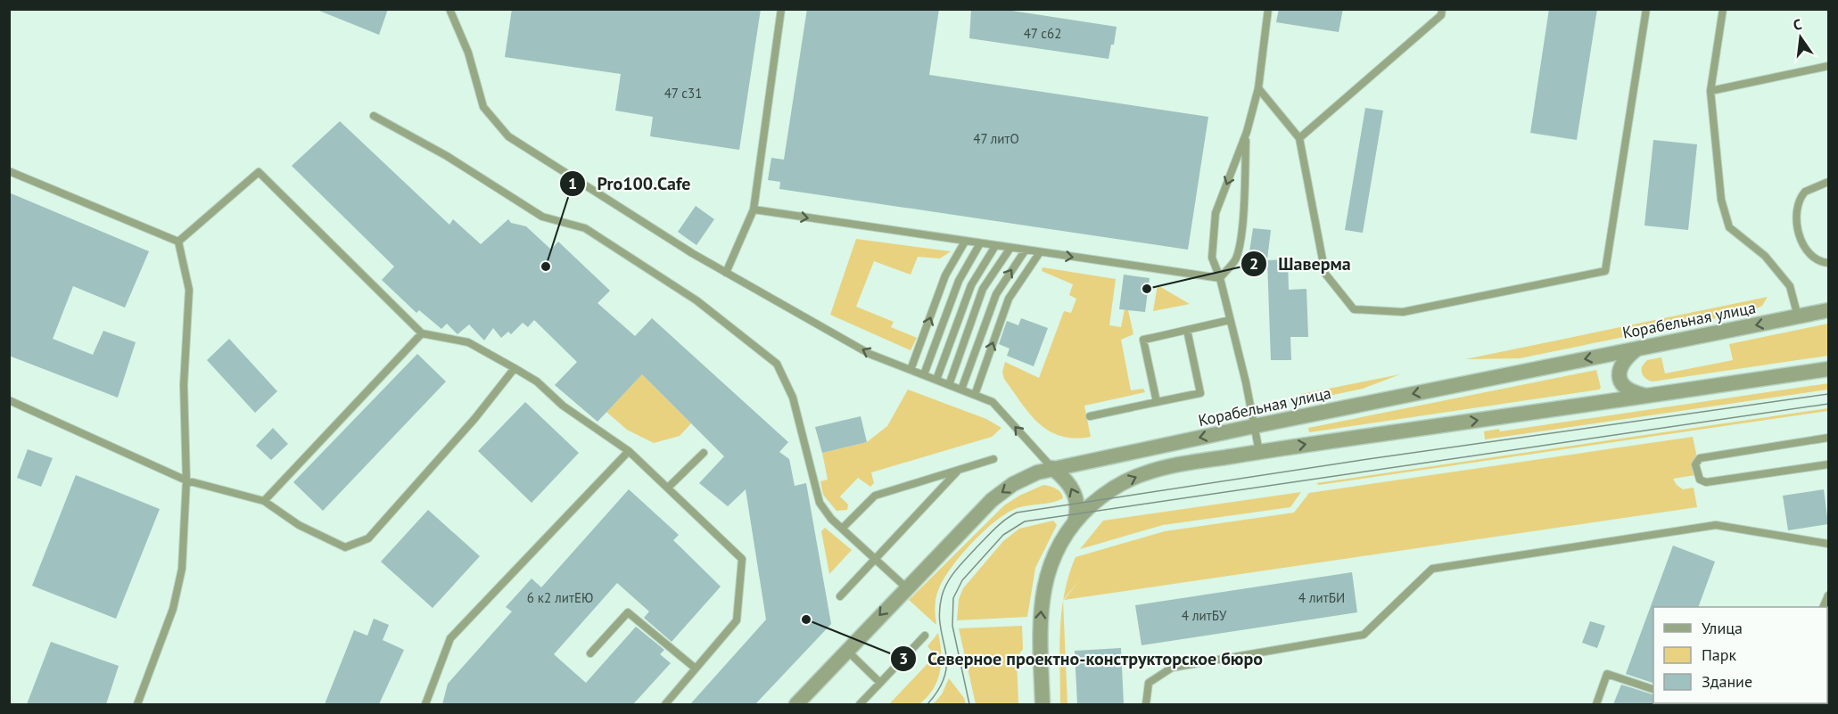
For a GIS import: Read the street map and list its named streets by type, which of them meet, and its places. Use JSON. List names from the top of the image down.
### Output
{
  "streets": {
    "street": ["Корабельная улица"]
  },
  "places": ["Pro100.Cafe", "Шаверма", "Северное проектно-конструкторское бюро"],
  "house_numbers": [
    "47 с62",
    "47 с31",
    "47 литО",
    "6 к2 литЕЮ",
    "4 литБИ",
    "4 литБУ"
  ],
  "legend": ["Улица", "Парк", "Здание"],
  "north": "top"
}
